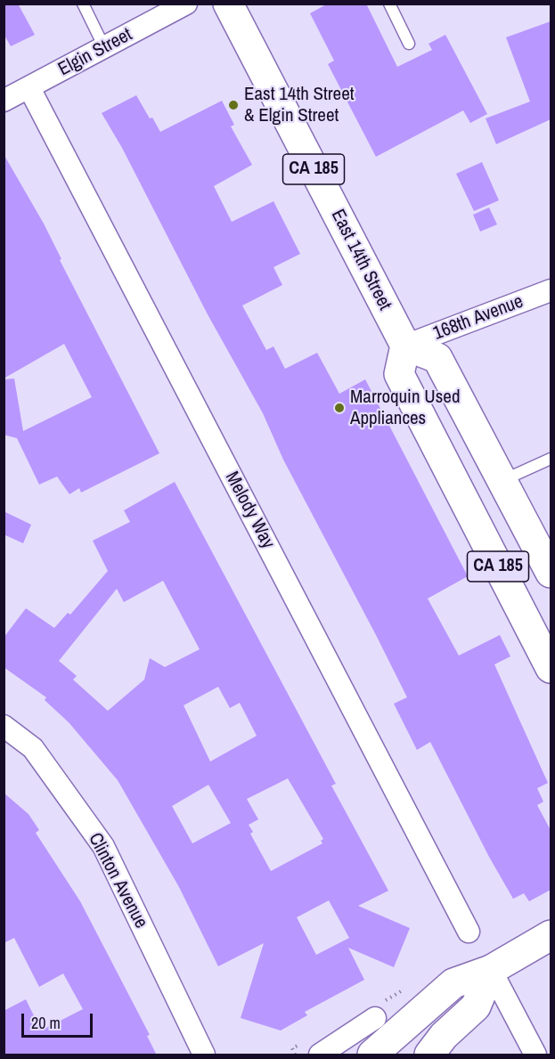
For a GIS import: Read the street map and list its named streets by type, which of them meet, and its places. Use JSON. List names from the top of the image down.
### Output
{
  "streets": {
    "main road": ["CA 185", "East 14th Street"],
    "street": [
      "Elgin Street",
      "168th Avenue",
      "Melody Way",
      "Clinton Avenue"
    ]
  },
  "crossings": [
    ["Elgin Street", "Melody Way"],
    ["CA 185", "East 14th Street"],
    ["CA 185", "168th Avenue"],
    ["East 14th Street", "168th Avenue"]
  ],
  "places": ["East 14th Street & Elgin Street", "Marroquin Used Appliances"],
  "scale_bar": "20 m"
}
